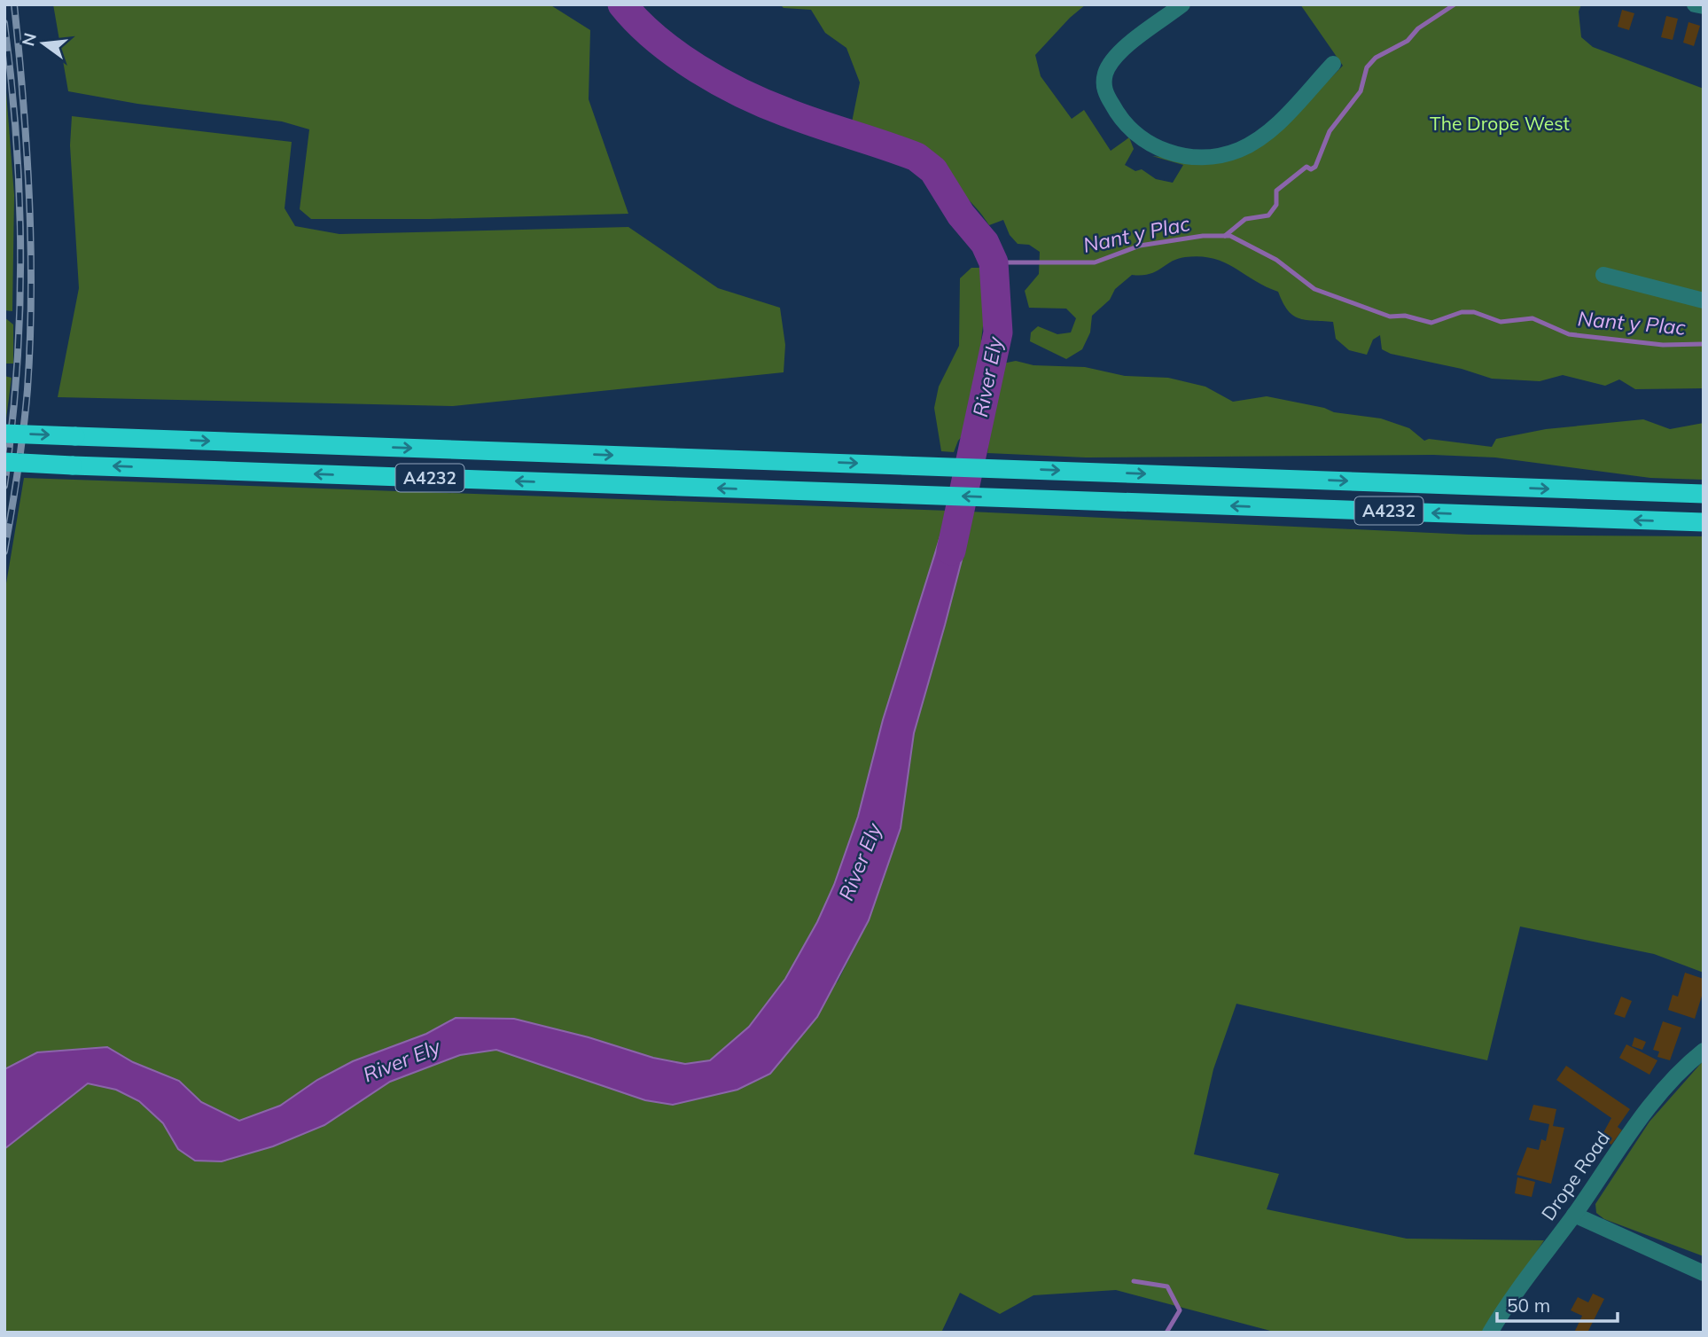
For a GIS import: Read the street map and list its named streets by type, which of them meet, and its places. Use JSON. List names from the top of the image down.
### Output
{
  "streets": {
    "highway": ["A4232"],
    "street": ["Drope Road"]
  },
  "water": ["Nant y Plac", "River Ely"],
  "parks": ["The Drope West"],
  "scale_bar": "50 m",
  "north": "left"
}
